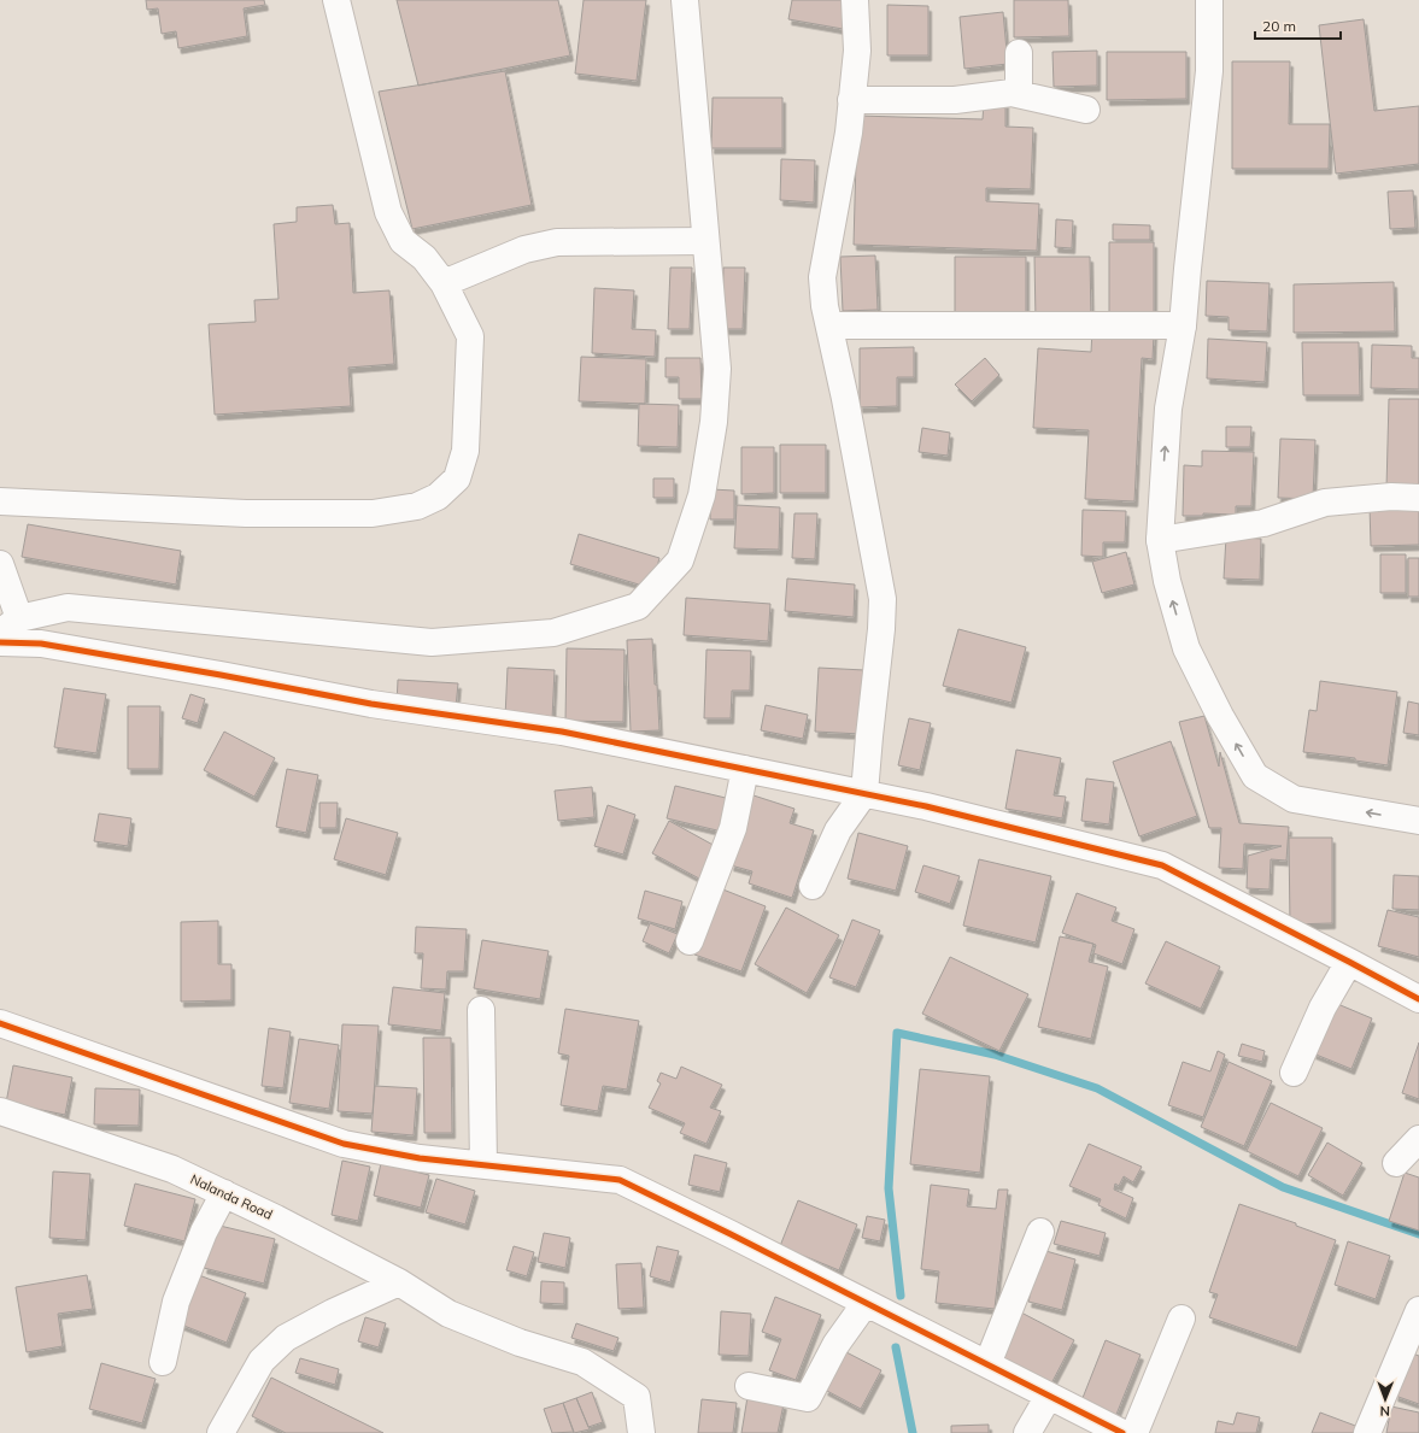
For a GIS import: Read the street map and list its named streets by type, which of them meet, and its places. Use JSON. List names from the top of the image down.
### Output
{
  "streets": {
    "street": ["Nalanda Road"]
  },
  "scale_bar": "20 m",
  "north": "bottom"
}
